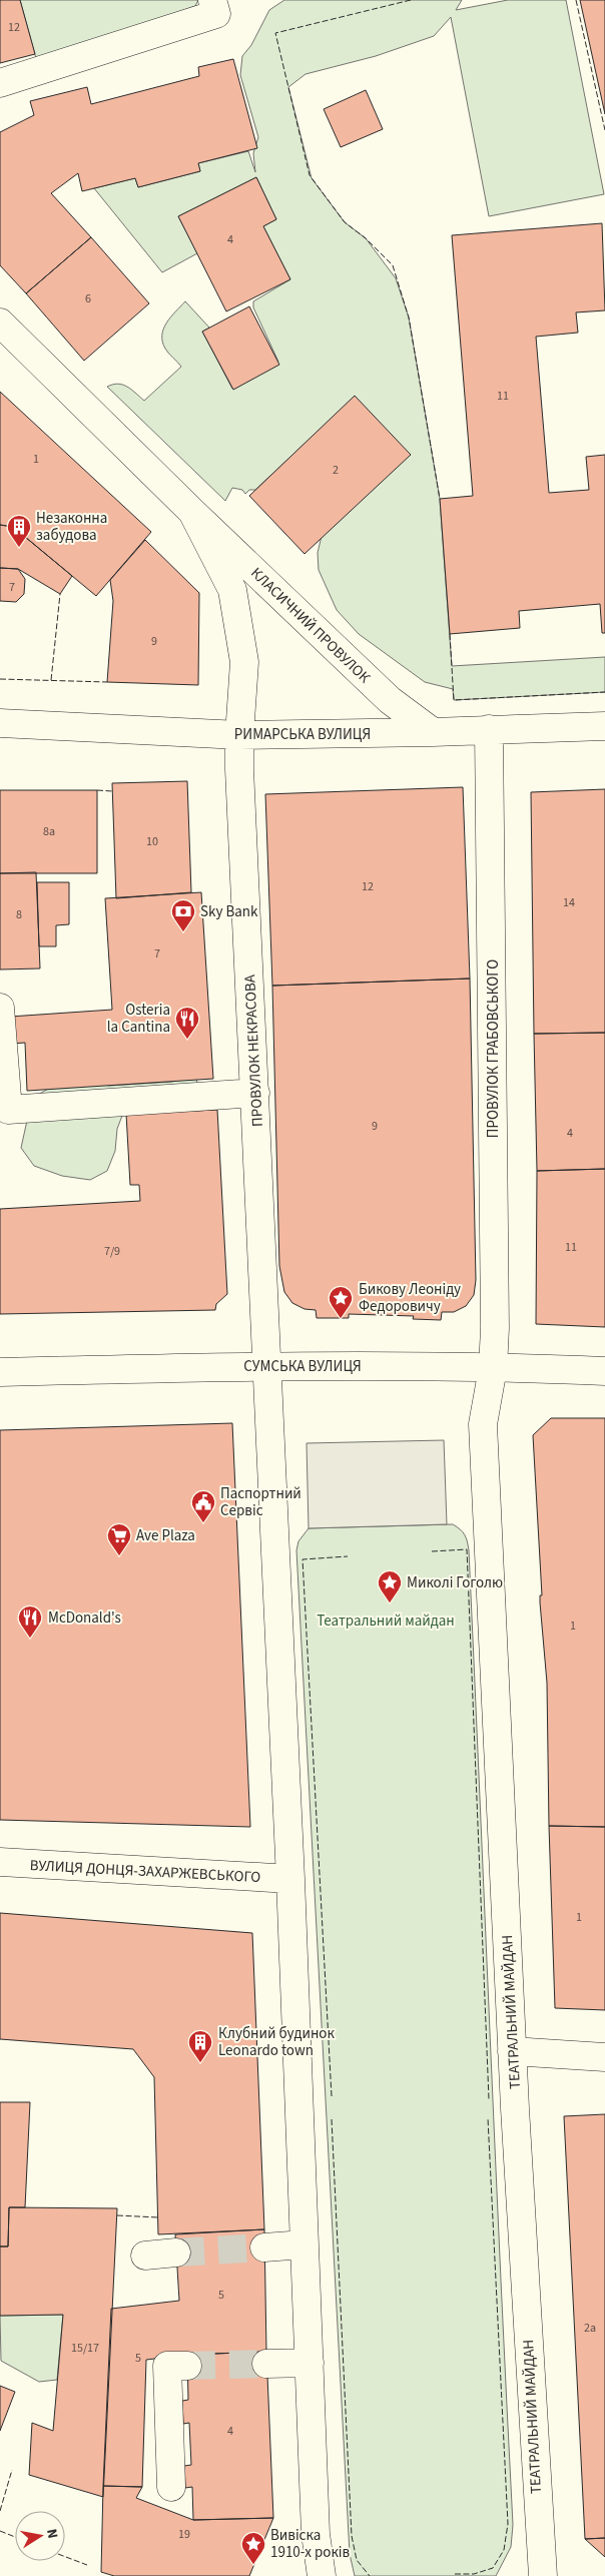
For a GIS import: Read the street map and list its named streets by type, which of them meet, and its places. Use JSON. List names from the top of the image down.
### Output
{
  "streets": {
    "street": [
      "КЛАСИЧНИЙ ПРОВУЛОК",
      "РИМАРСЬКА ВУЛИЦЯ",
      "ПРОВУЛОК ГРАБОВСЬКОГО",
      "ПРОВУЛОК НЕКРАСОВА",
      "СУМСЬКА ВУЛИЦЯ",
      "ВУЛИЦЯ ДОНЦЯ-ЗАХАРЖЕВСЬКОГО",
      "ТЕАТРАЛЬНИЙ МАЙДАН"
    ]
  },
  "crossings": [
    ["КЛАСИЧНИЙ ПРОВУЛОК", "РИМАРСЬКА ВУЛИЦЯ"],
    ["КЛАСИЧНИЙ ПРОВУЛОК", "ПРОВУЛОК НЕКРАСОВА"],
    ["РИМАРСЬКА ВУЛИЦЯ", "ПРОВУЛОК ГРАБОВСЬКОГО"],
    ["РИМАРСЬКА ВУЛИЦЯ", "ПРОВУЛОК НЕКРАСОВА"],
    ["ПРОВУЛОК ГРАБОВСЬКОГО", "СУМСЬКА ВУЛИЦЯ"],
    ["ПРОВУЛОК ГРАБОВСЬКОГО", "ТЕАТРАЛЬНИЙ МАЙДАН"],
    ["ПРОВУЛОК НЕКРАСОВА", "СУМСЬКА ВУЛИЦЯ"],
    ["СУМСЬКА ВУЛИЦЯ", "ТЕАТРАЛЬНИЙ МАЙДАН"]
  ],
  "parks": ["Театральний майдан"],
  "places": {
    "building": ["Незаконна забудова", "Клубний будинок Leonardo town"],
    "bank": ["Sky Bank"],
    "restaurant": ["Osteria la Cantina", "McDonald's"],
    "place": ["Бикову Леоніду Федоровичу", "Миколі Гоголю", "Вивіска 1910-х років"],
    "public building": ["Паспортний Сервіс"],
    "supermarket": ["Ave Plaza"]
  },
  "house_numbers": [
    "12",
    "4",
    "6",
    "11",
    "1",
    "2",
    "7",
    "9",
    "8а",
    "10",
    "12",
    "14",
    "8",
    "7",
    "9",
    "4",
    "11",
    "7/9",
    "1",
    "1",
    "5",
    "2а",
    "15/17",
    "5",
    "4",
    "19"
  ],
  "north": "right"
}
